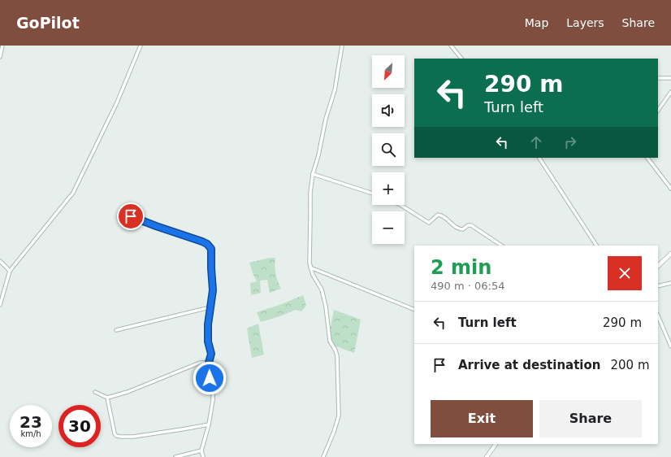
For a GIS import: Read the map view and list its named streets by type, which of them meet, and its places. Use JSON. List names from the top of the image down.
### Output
{
  "north": "bottom left",
  "page": {
    "header": "GoPilot",
    "nav": ["Map", "Layers", "Share"],
    "map_buttons": ["+", "−"],
    "turn": ["290 m", "Turn left"],
    "heading": ["2 min", "490 m · 06:54"],
    "list": [
      {
        "name": "Turn left",
        "value": "290 m"
      },
      {
        "name": "Arrive at destination",
        "value": "200 m"
      }
    ],
    "buttons": ["Exit", "Share"],
    "speed": "23 km/h",
    "limit": "30"
  }
}
